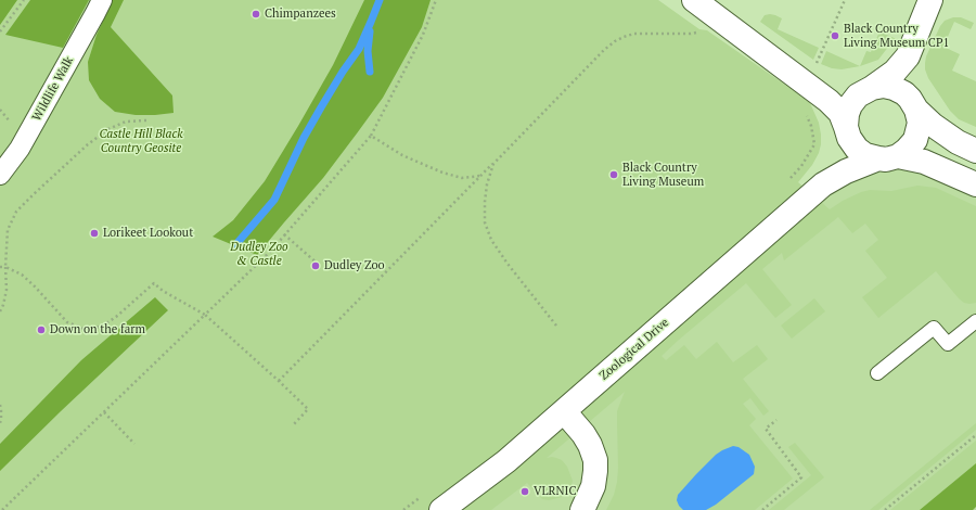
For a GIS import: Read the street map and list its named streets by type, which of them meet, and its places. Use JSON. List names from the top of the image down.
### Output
{
  "streets": {
    "street": ["Wildlife Walk", "Zoological Drive"]
  },
  "parks": ["Castle Hill Black Country Geosite", "Dudley Zoo & Castle"],
  "places": [
    "Chimpanzees",
    "Black Country Living Museum CP1",
    "Black Country Living Museum",
    "Lorikeet Lookout",
    "Dudley Zoo",
    "Down on the farm",
    "VLRNIC"
  ]
}
